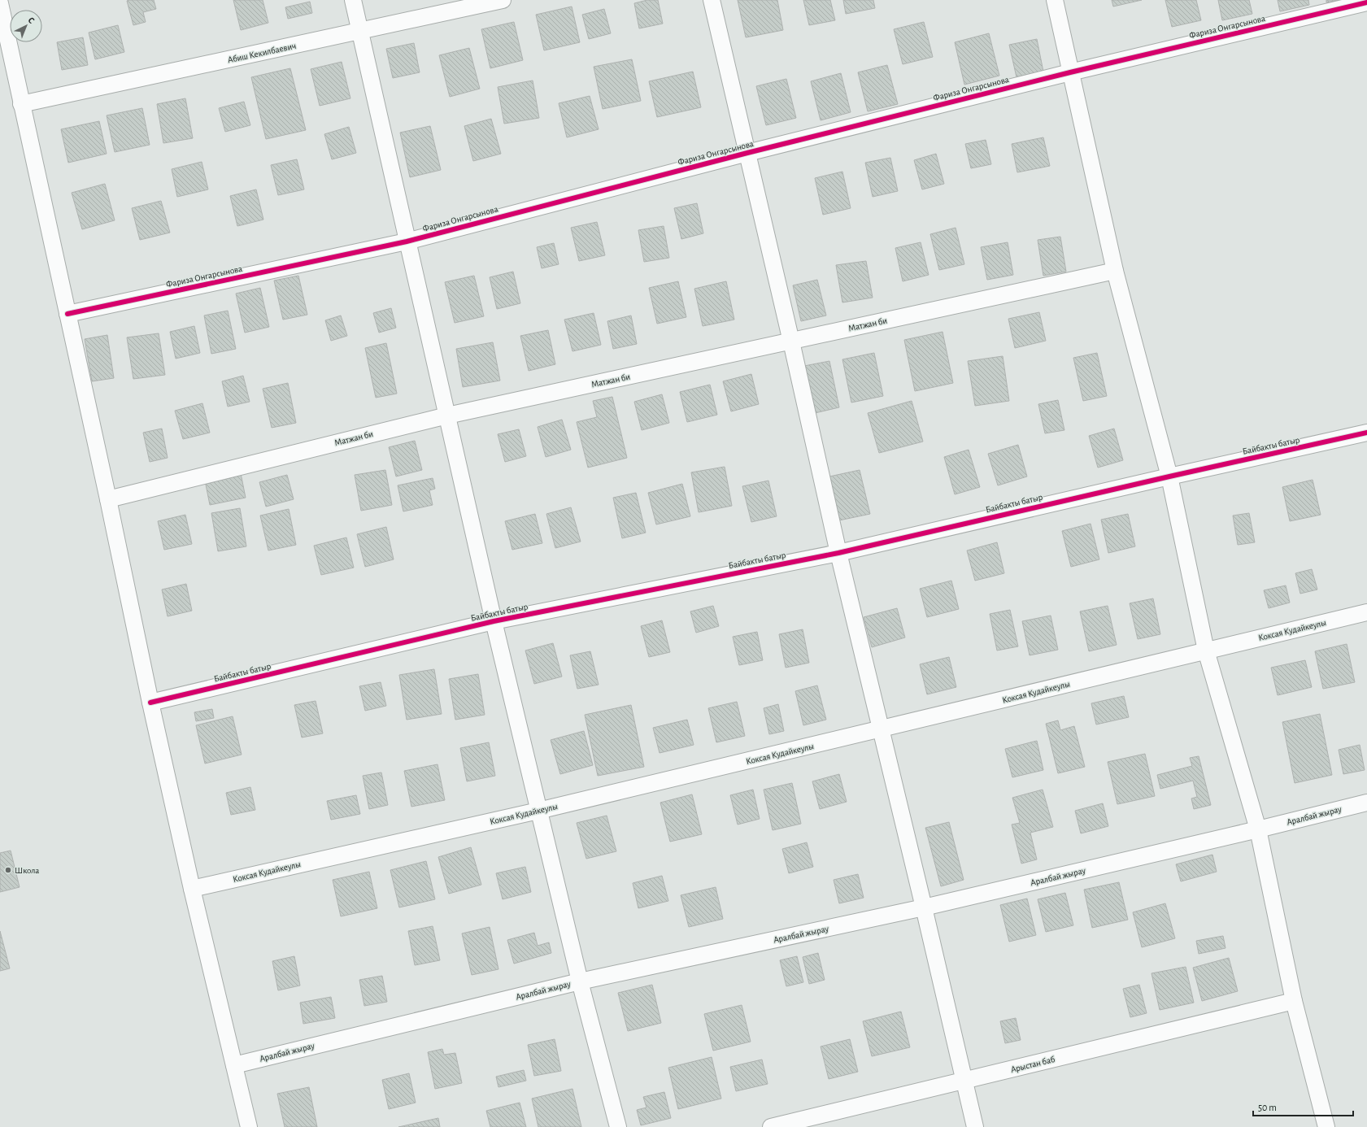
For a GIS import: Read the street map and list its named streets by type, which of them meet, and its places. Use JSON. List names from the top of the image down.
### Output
{
  "streets": {
    "street": [
      "Фариза Онгарсынова",
      "Абиш Кекилбаевич",
      "Матжан би",
      "Байбакты батыр",
      "Коксая Кудайкеулы",
      "Аралбай жырау",
      "Арыстан баб"
    ]
  },
  "places": ["Школа"],
  "scale_bar": "50 m",
  "north": "top right"
}
